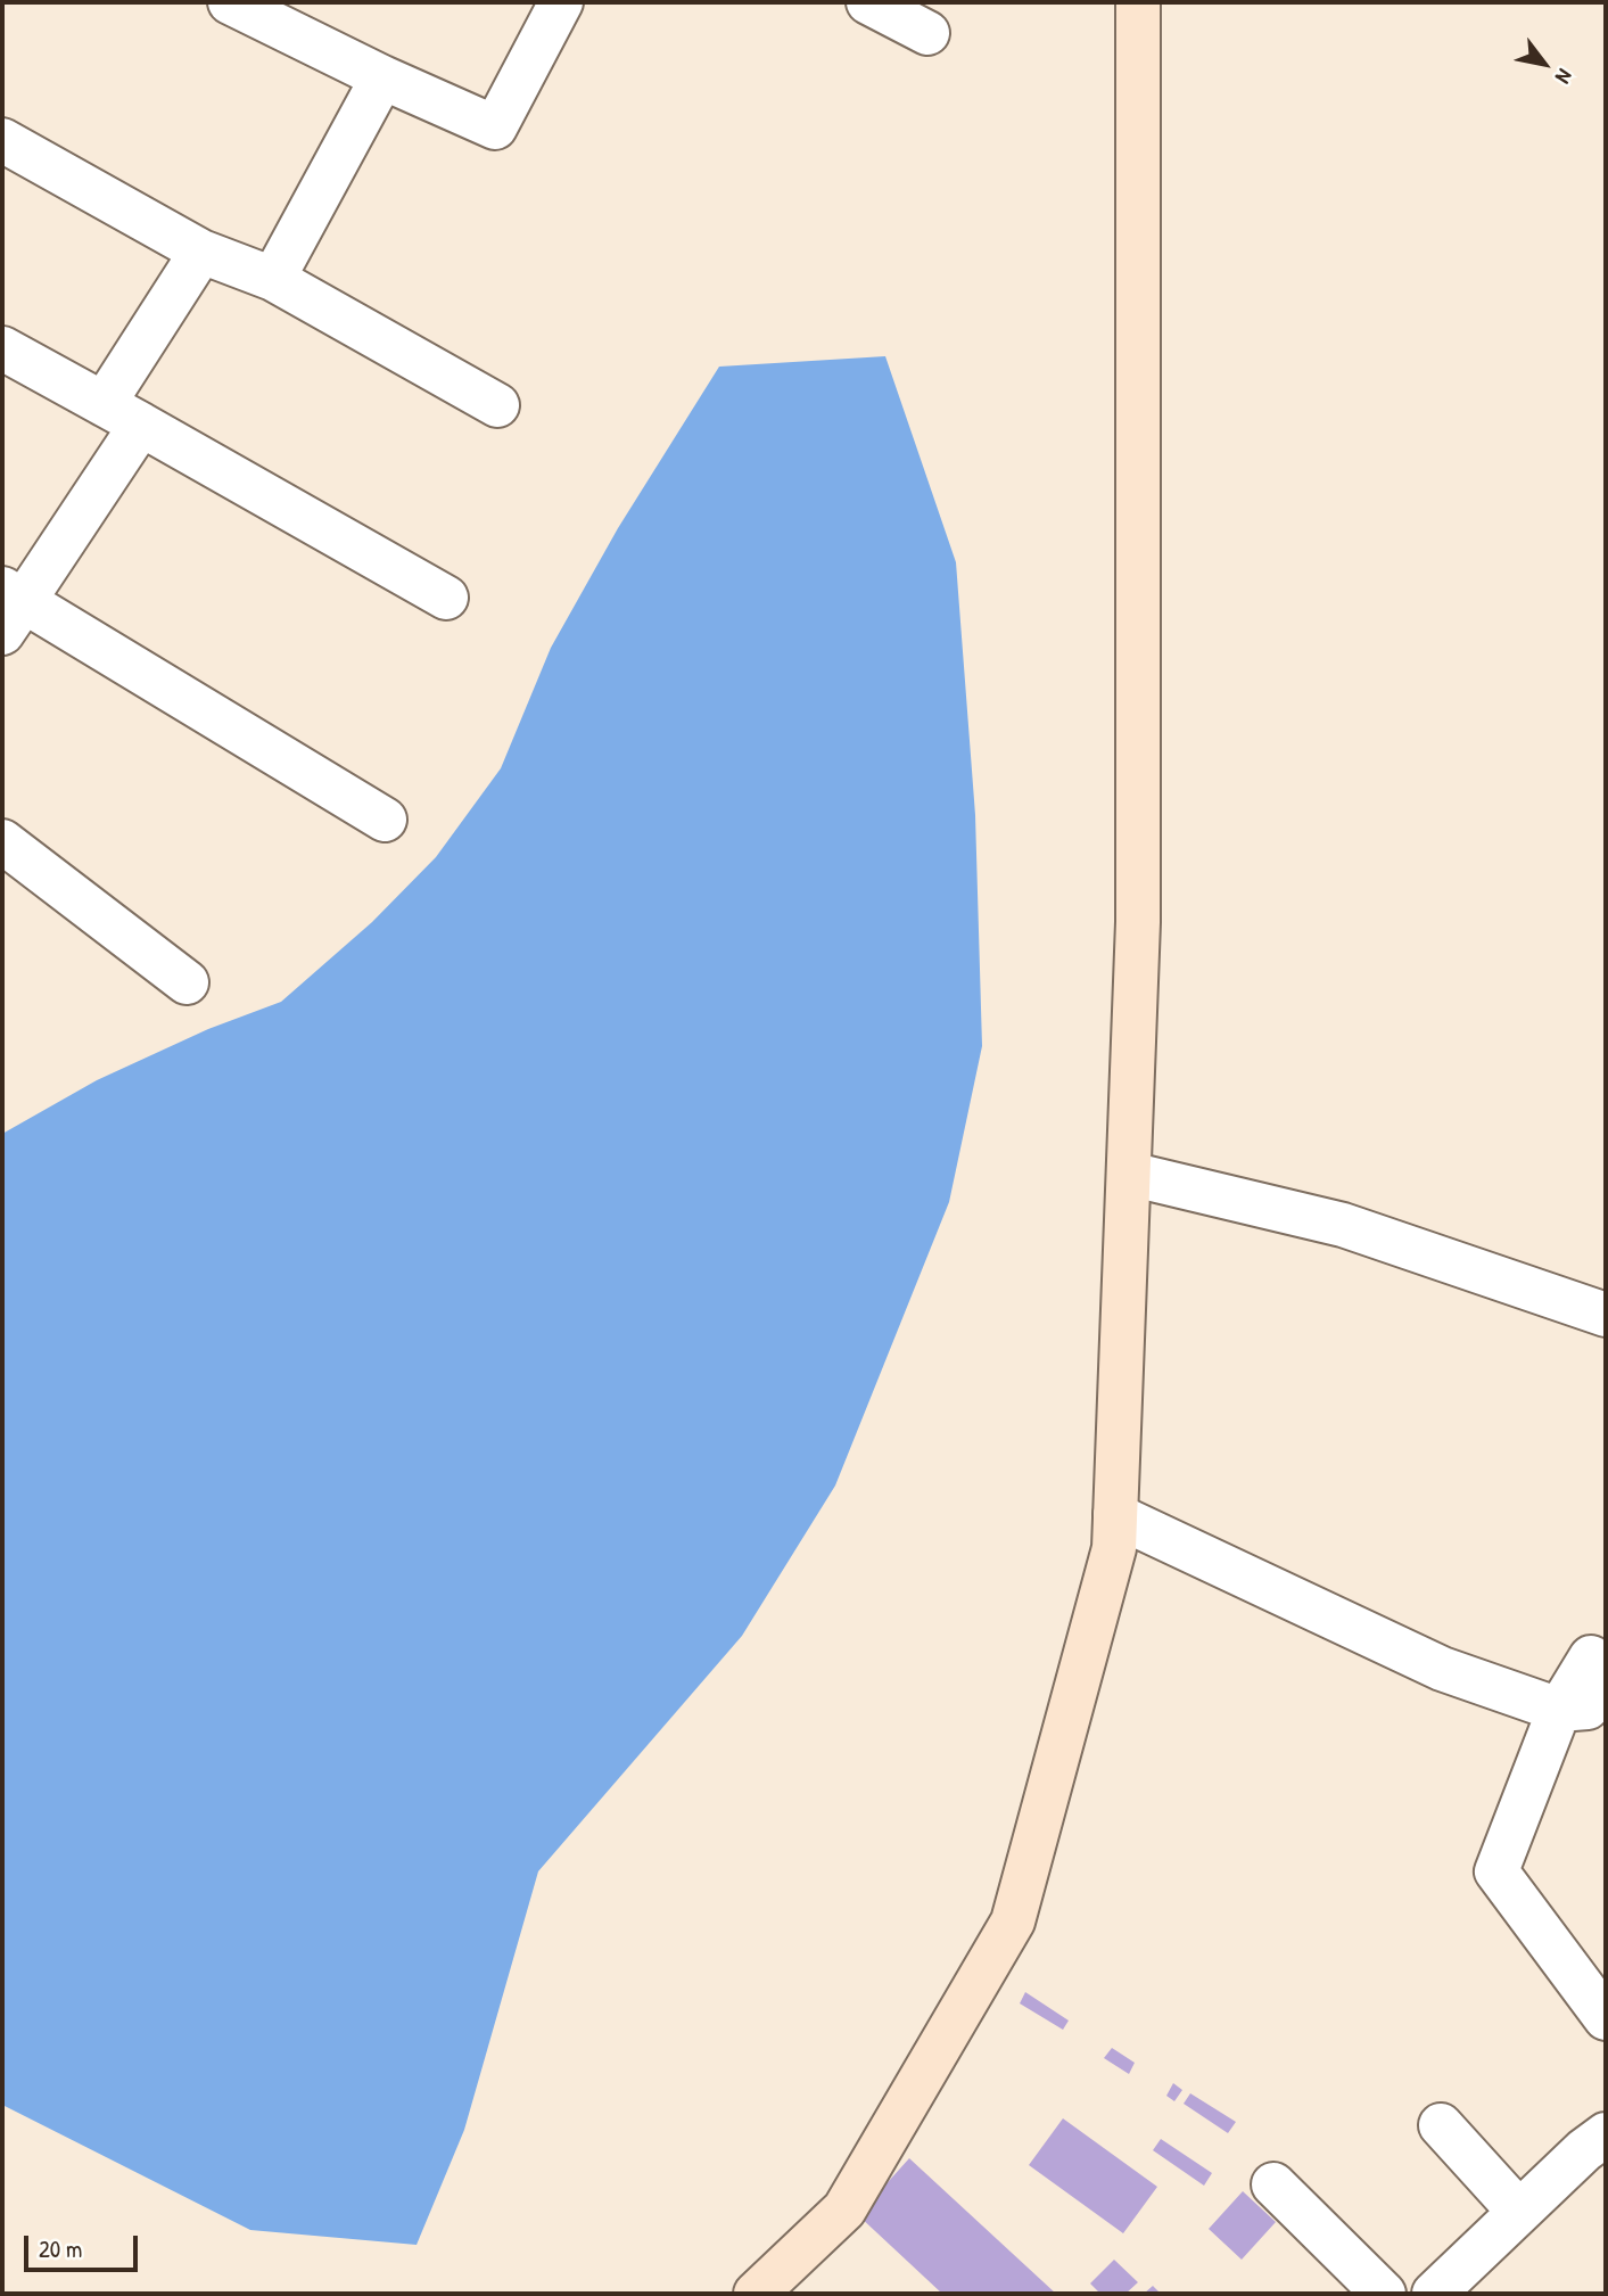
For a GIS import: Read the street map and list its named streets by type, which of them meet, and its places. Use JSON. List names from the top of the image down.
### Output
{
  "scale_bar": "20 m",
  "north": "bottom right"
}
